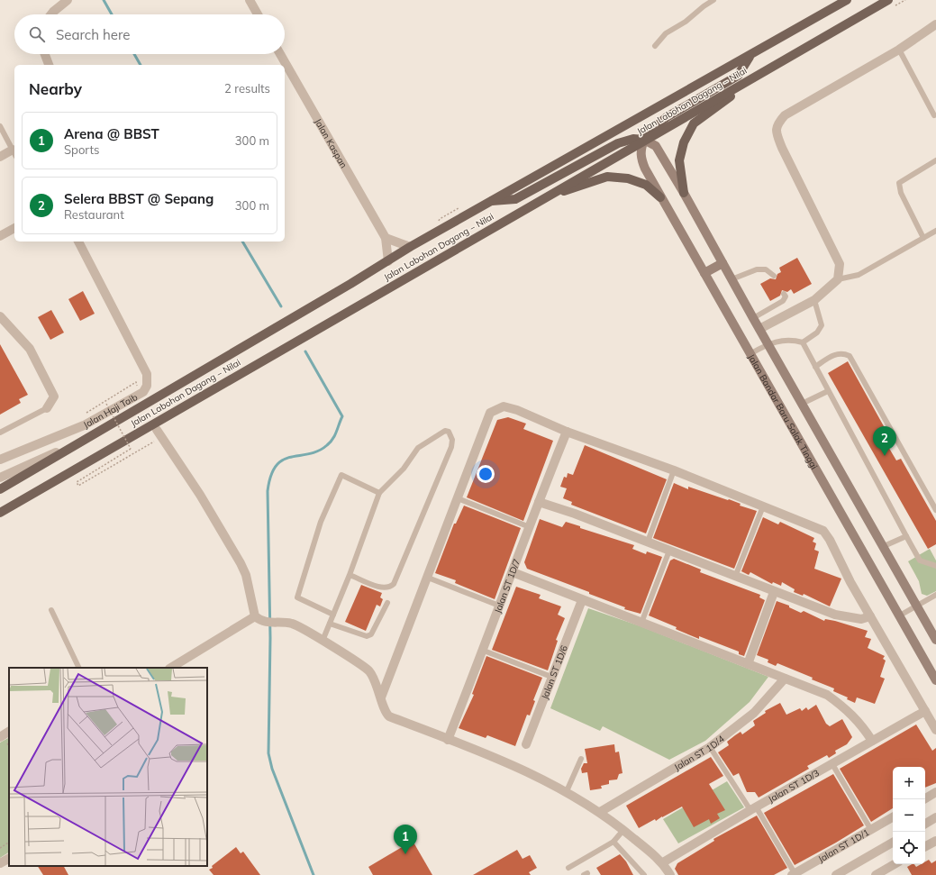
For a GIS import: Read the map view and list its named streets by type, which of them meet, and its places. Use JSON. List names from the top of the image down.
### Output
{
  "streets": {
    "main road": ["Jalan Labohan Dagang ‒ Nilai", "Jalan Bandar Baru Salak Tinggi"],
    "street": [
      "Jalan Kaspan",
      "Jalan Haji Taib",
      "Jalan ST 1D/7",
      "Jalan ST 1D/6",
      "Jalan ST 1D/4",
      "Jalan ST 1D/3",
      "Jalan ST 1D/1"
    ]
  },
  "crossings": [
    ["Jalan Labohan Dagang ‒ Nilai", "Jalan Bandar Baru Salak Tinggi"]
  ],
  "page": {
    "search": "Search here",
    "heading": ["Nearby", "2 results"],
    "list": [
      {
        "mark": "1",
        "name": "Arena @ BBST",
        "note": "Sports",
        "value": "300 m"
      },
      {
        "mark": "2",
        "name": "Selera BBST @ Sepang",
        "note": "Restaurant",
        "value": "300 m"
      }
    ],
    "pins": ["2", "1"],
    "map_buttons": ["+", "−"]
  }
}
